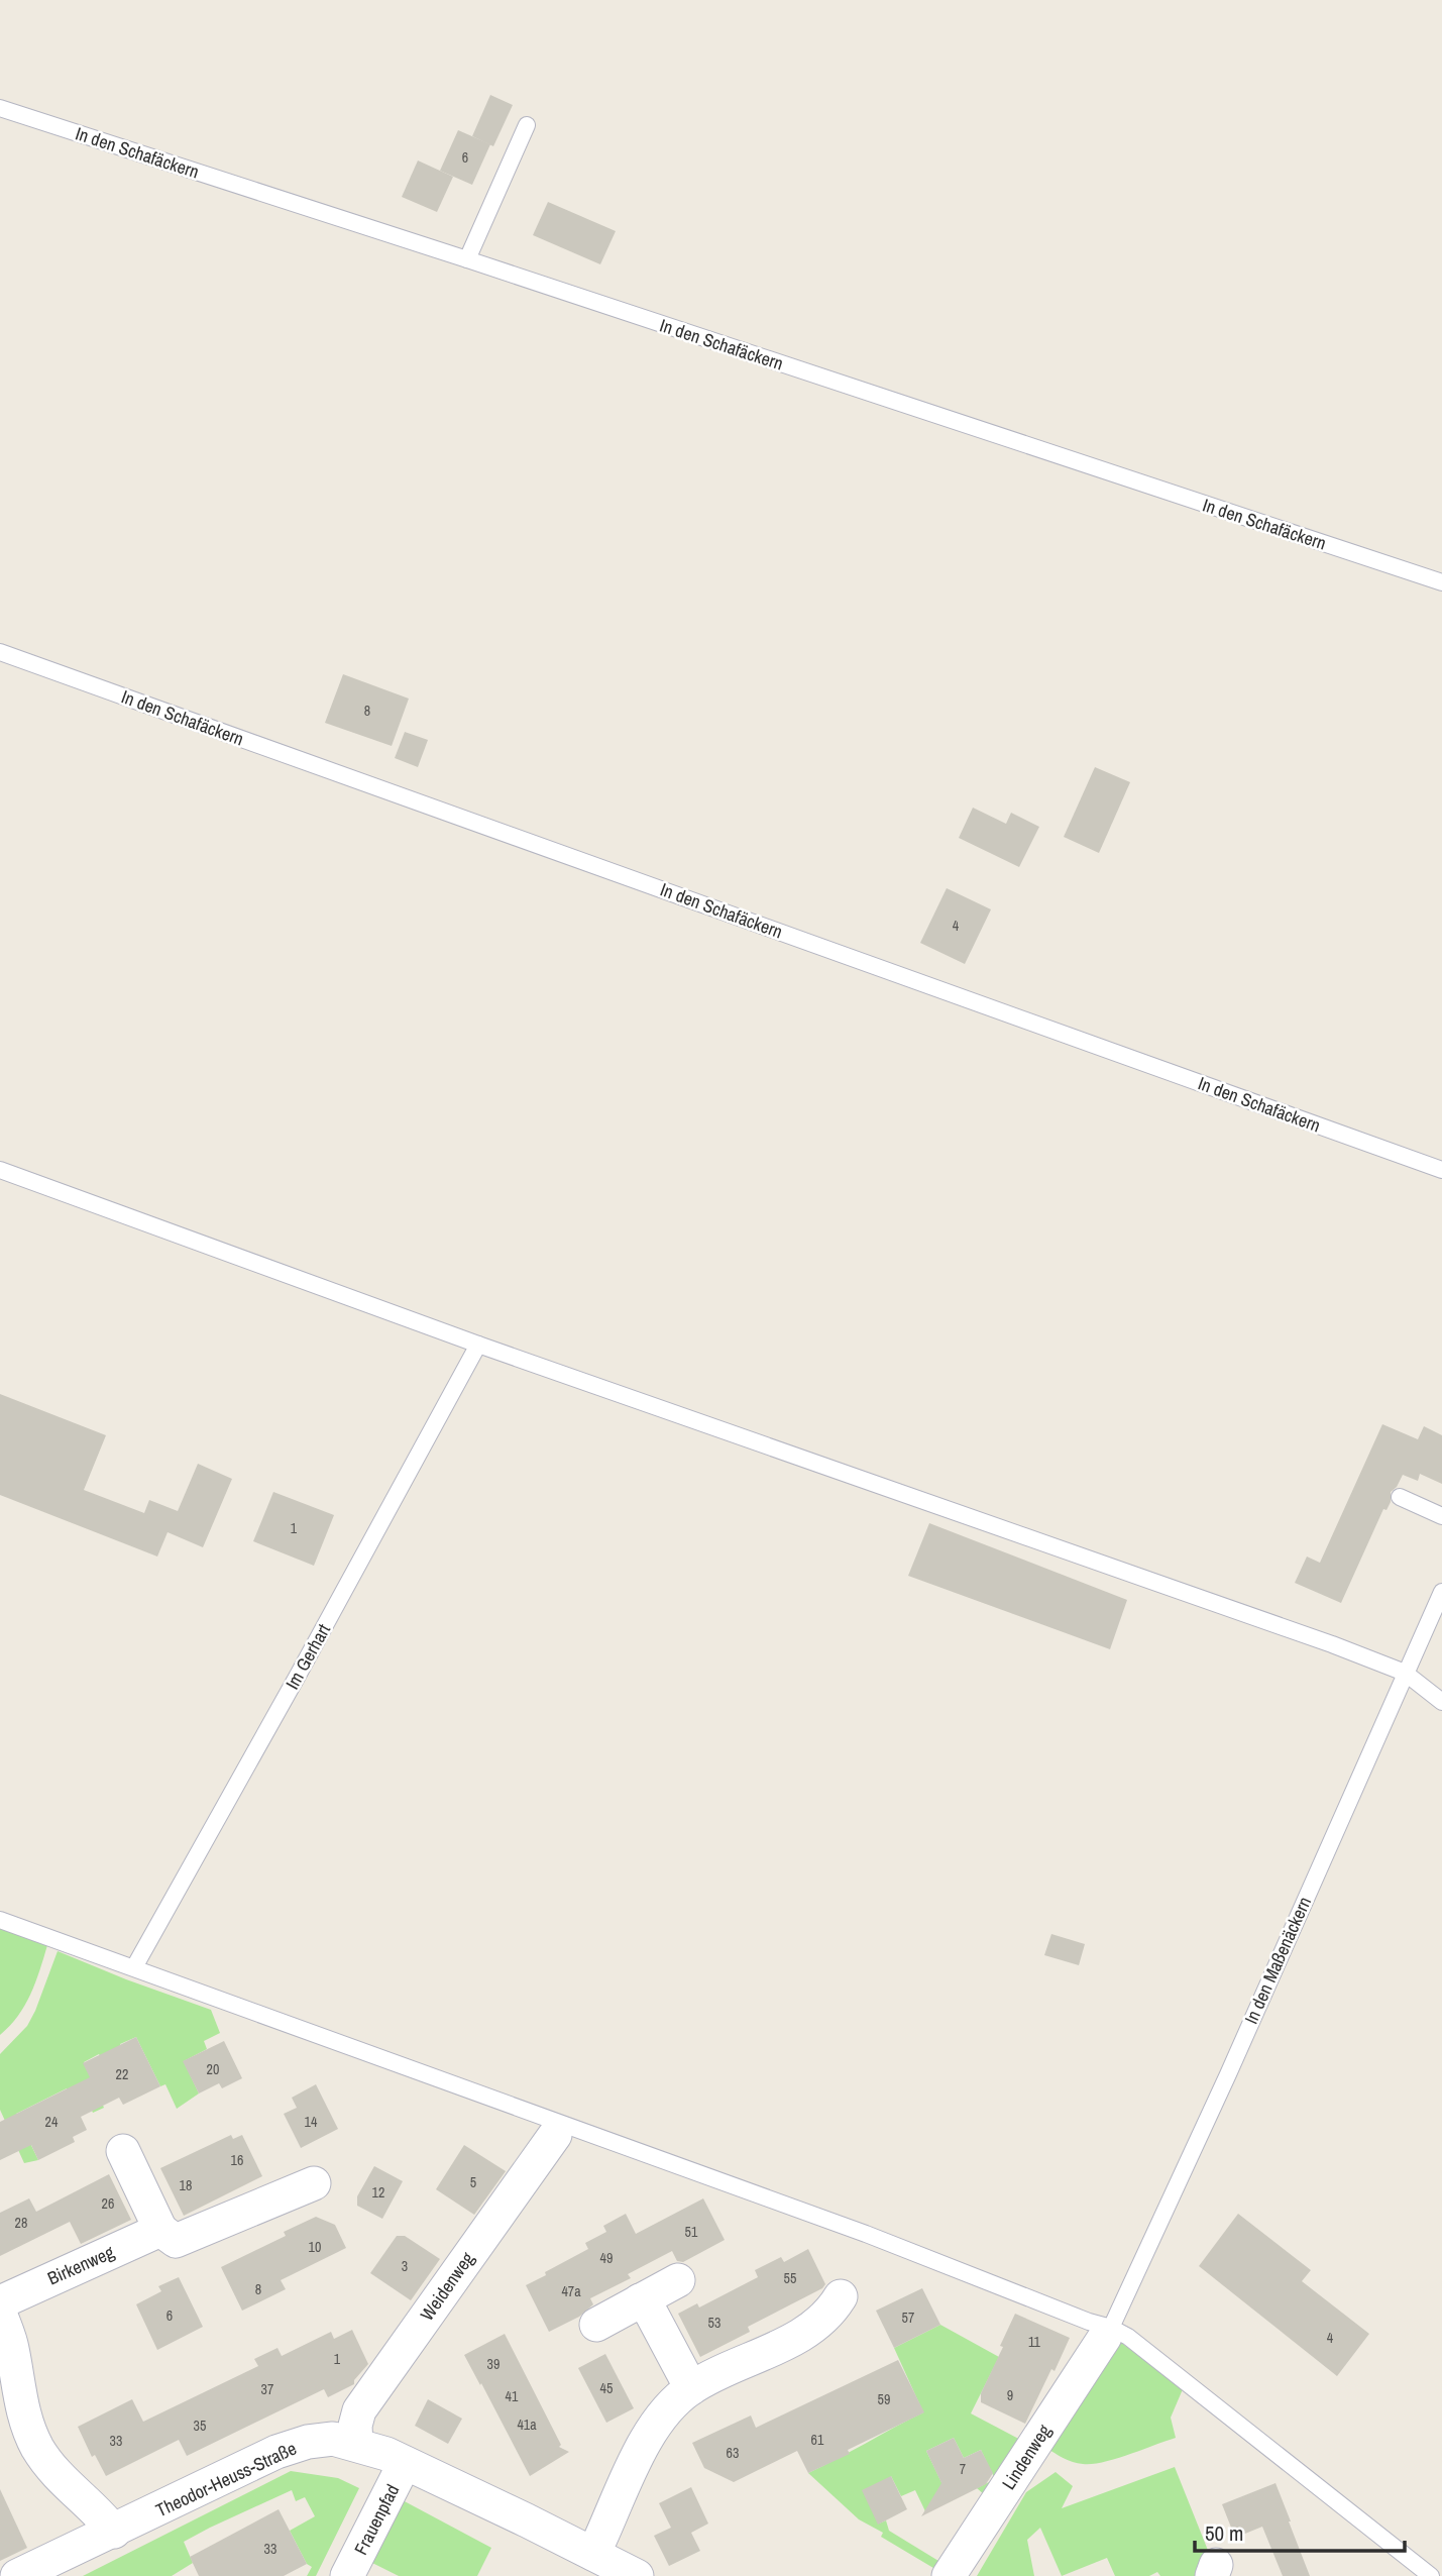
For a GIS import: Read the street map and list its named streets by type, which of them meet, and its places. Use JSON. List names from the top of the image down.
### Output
{
  "streets": {
    "street": [
      "Birkenweg",
      "Weidenweg",
      "Lindenweg",
      "Theodor-Heuss-Straße",
      "Frauenpfad"
    ],
    "lane": ["In den Schafäckern", "Im Gerhart", "In den Maßenäckern"]
  },
  "crossings": [
    ["In den Maßenäckern", "Lindenweg"],
    ["Weidenweg", "Theodor-Heuss-Straße"],
    ["Theodor-Heuss-Straße", "Frauenpfad"]
  ],
  "house_numbers": [
    "6",
    "8",
    "4",
    "1",
    "20",
    "22",
    "24",
    "14",
    "16",
    "5",
    "18",
    "12",
    "26",
    "28",
    "51",
    "10",
    "49",
    "3",
    "55",
    "8",
    "47a",
    "6",
    "57",
    "53",
    "4",
    "11",
    "1",
    "39",
    "45",
    "37",
    "9",
    "41",
    "59",
    "41a",
    "35",
    "61",
    "33",
    "63",
    "7",
    "33"
  ],
  "scale_bar": "50 m"
}
